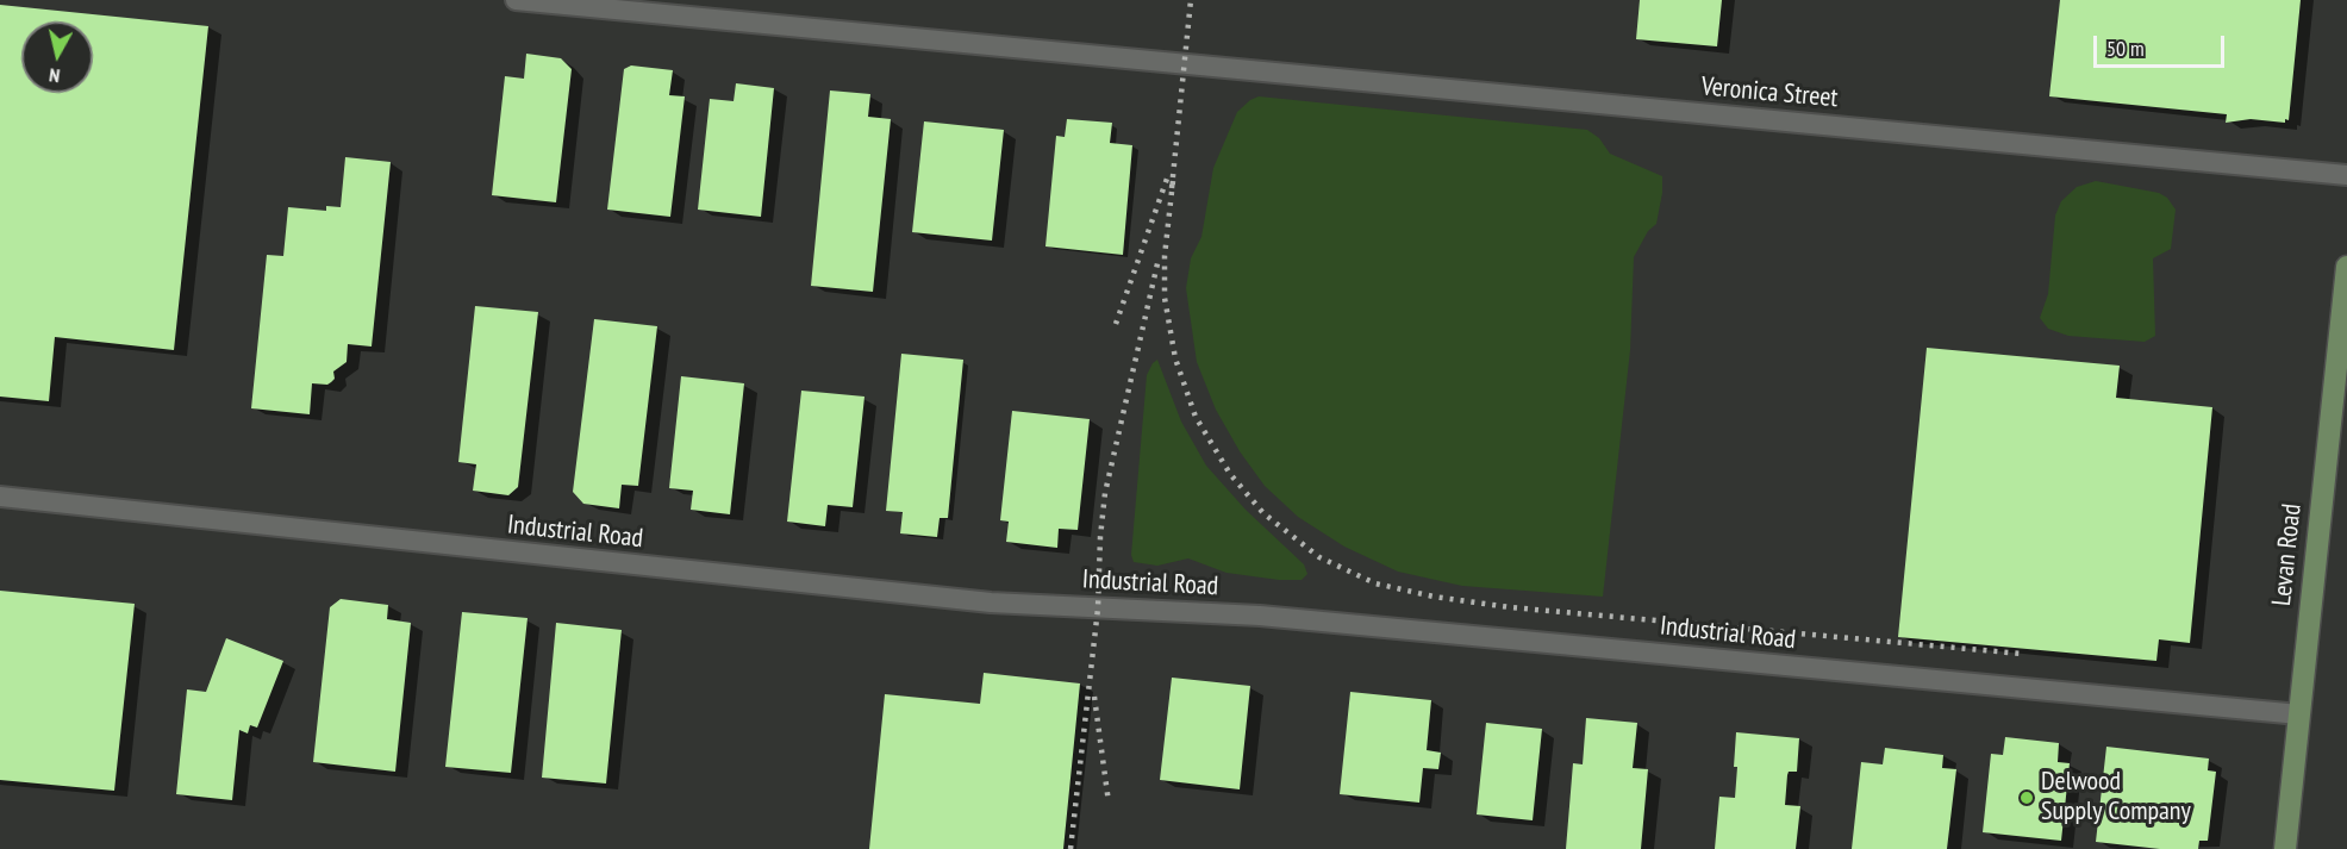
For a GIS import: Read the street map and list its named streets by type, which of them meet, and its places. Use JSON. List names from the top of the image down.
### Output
{
  "streets": {
    "street": ["Veronica Street", "Industrial Road", "Levan Road"]
  },
  "crossings": [
    ["Industrial Road", "Levan Road"]
  ],
  "places": ["Delwood Supply Company"],
  "scale_bar": "50 m",
  "north": "bottom"
}
